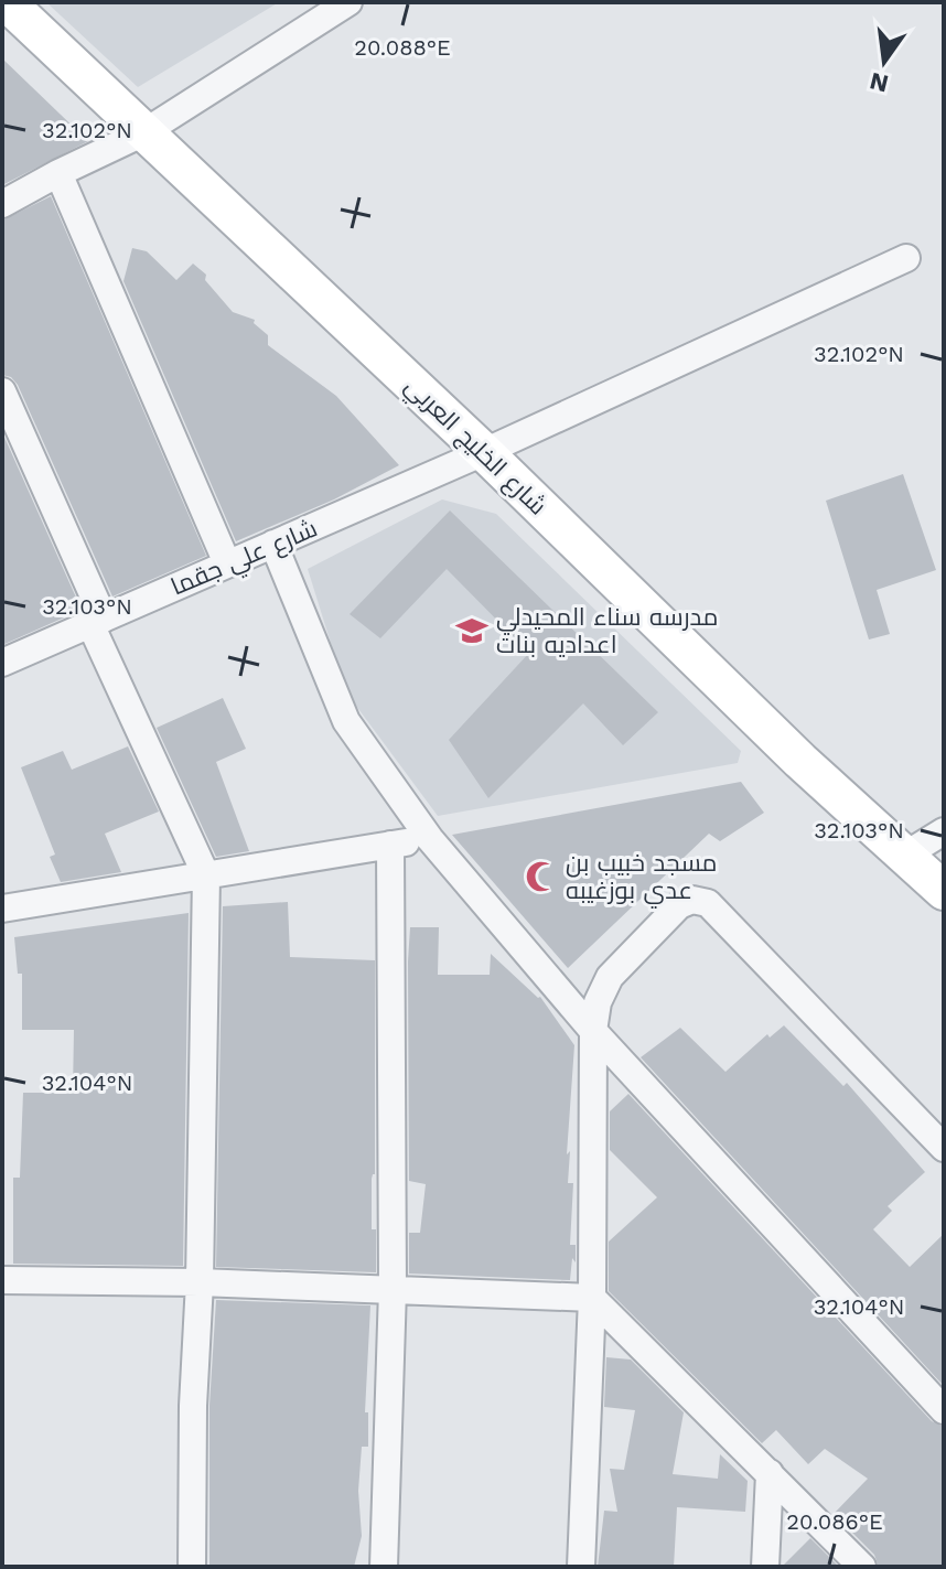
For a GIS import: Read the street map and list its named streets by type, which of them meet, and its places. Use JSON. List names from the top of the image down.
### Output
{
  "streets": {
    "main road": ["شارع الخليج العربي"],
    "street": ["شارع علي جقما"]
  },
  "crossings": [
    ["شارع الخليج العربي", "شارع علي جقما"]
  ],
  "places": {
    "school or university": ["مدرسه سناء المحيدلي اعداديه بنات"],
    "mosque": ["مسجد خبيب بن عدي بوزغيبه"]
  },
  "north": "bottom",
  "coordinates": [
    "20.088°E",
    "32.102°N",
    "32.103°N",
    "32.104°N",
    "20.086°E"
  ]
}
